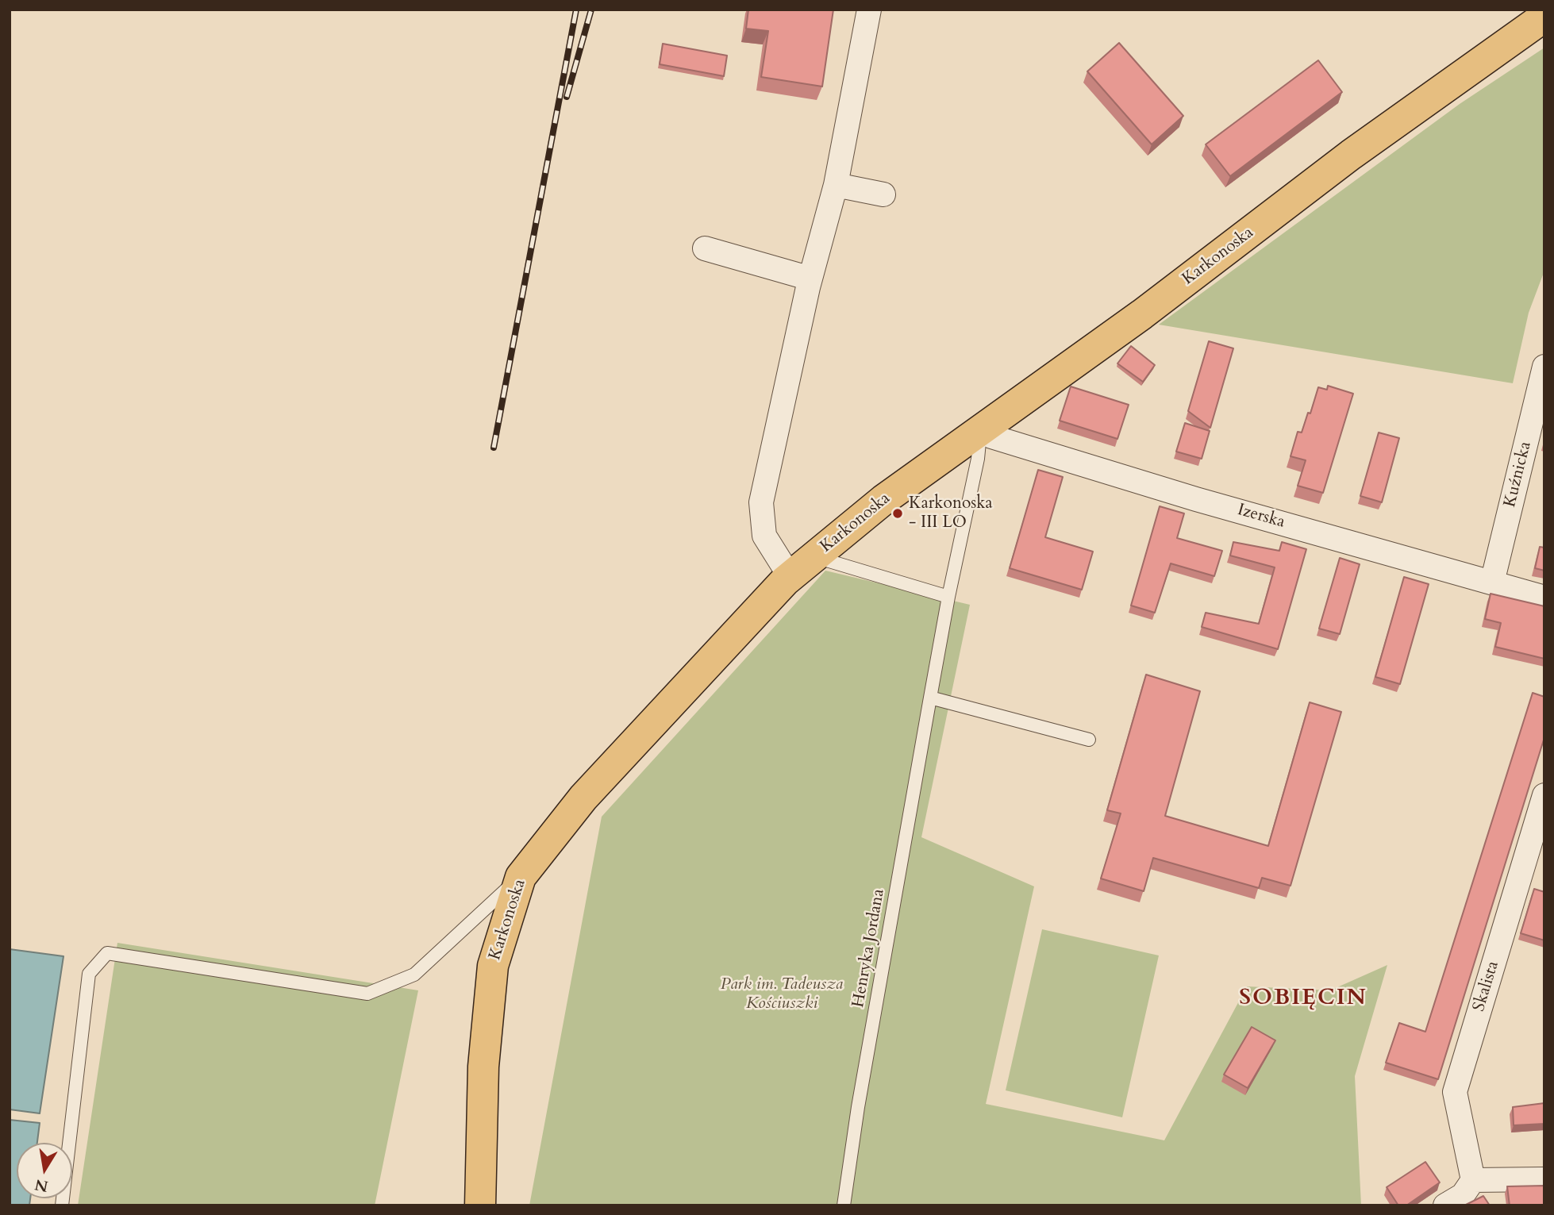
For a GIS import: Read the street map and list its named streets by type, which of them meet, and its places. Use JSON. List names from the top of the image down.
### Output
{
  "streets": {
    "main road": ["Karkonoska"],
    "street": ["Kuźnicka", "Izerska", "Skalista"],
    "lane": ["Henryka Jordana"]
  },
  "crossings": [
    ["Karkonoska", "Izerska"],
    ["Karkonoska", "Henryka Jordana"],
    ["Kuźnicka", "Izerska"],
    ["Izerska", "Henryka Jordana"]
  ],
  "districts": ["SOBIĘCIN"],
  "parks": ["Park im. Tadeusza Kościuszki"],
  "places": ["Karkonoska - III LO"],
  "north": "bottom"
}
